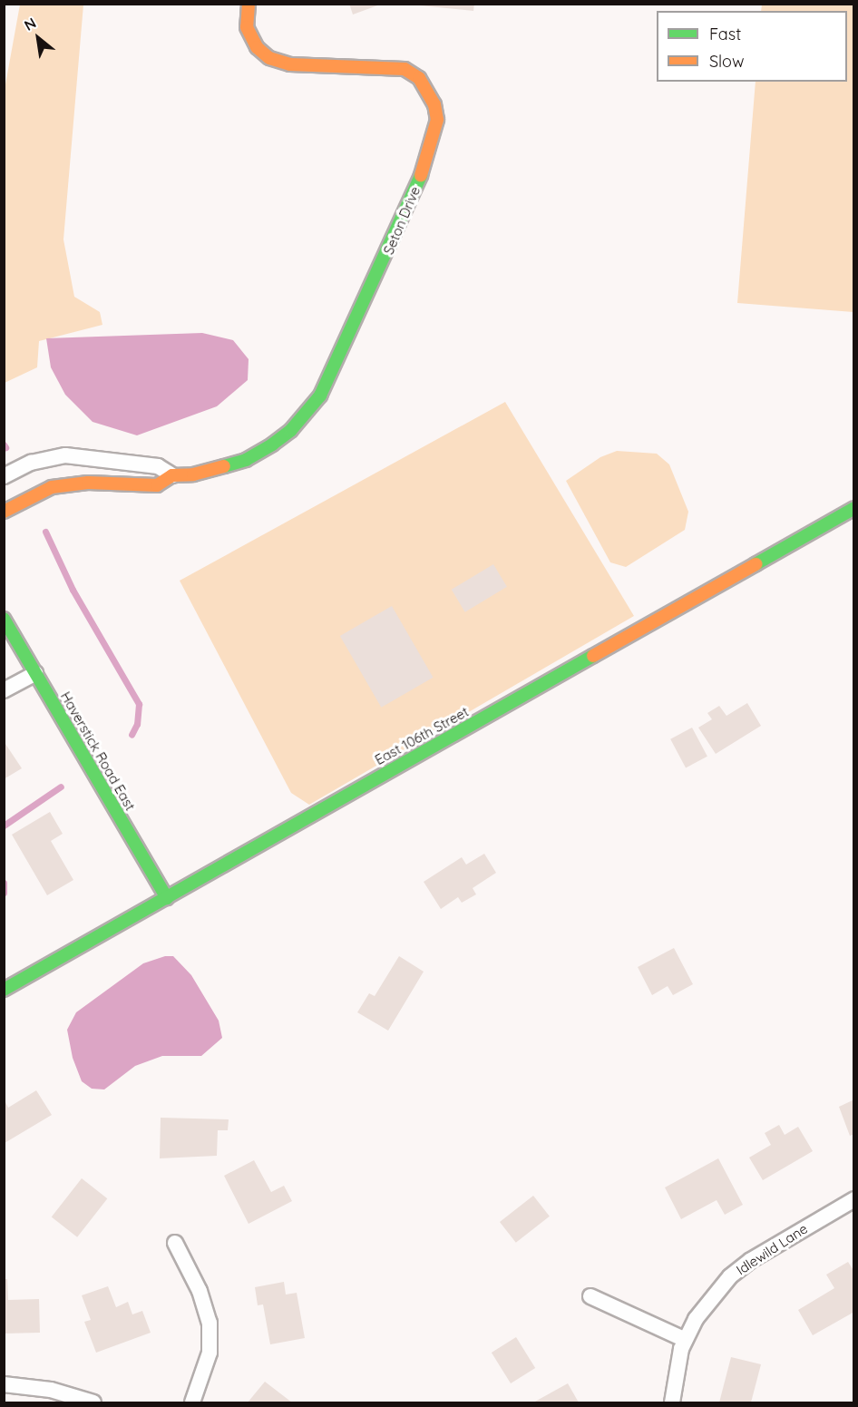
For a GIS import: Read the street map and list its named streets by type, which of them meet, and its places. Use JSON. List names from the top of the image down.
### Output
{
  "streets": {
    "street": [
      "Seton Drive",
      "East 106th Street",
      "Haverstick Road East",
      "Idlewild Lane"
    ]
  },
  "crossings": [
    ["East 106th Street", "Haverstick Road East"]
  ],
  "legend": ["Fast", "Slow"],
  "north": "top left"
}
